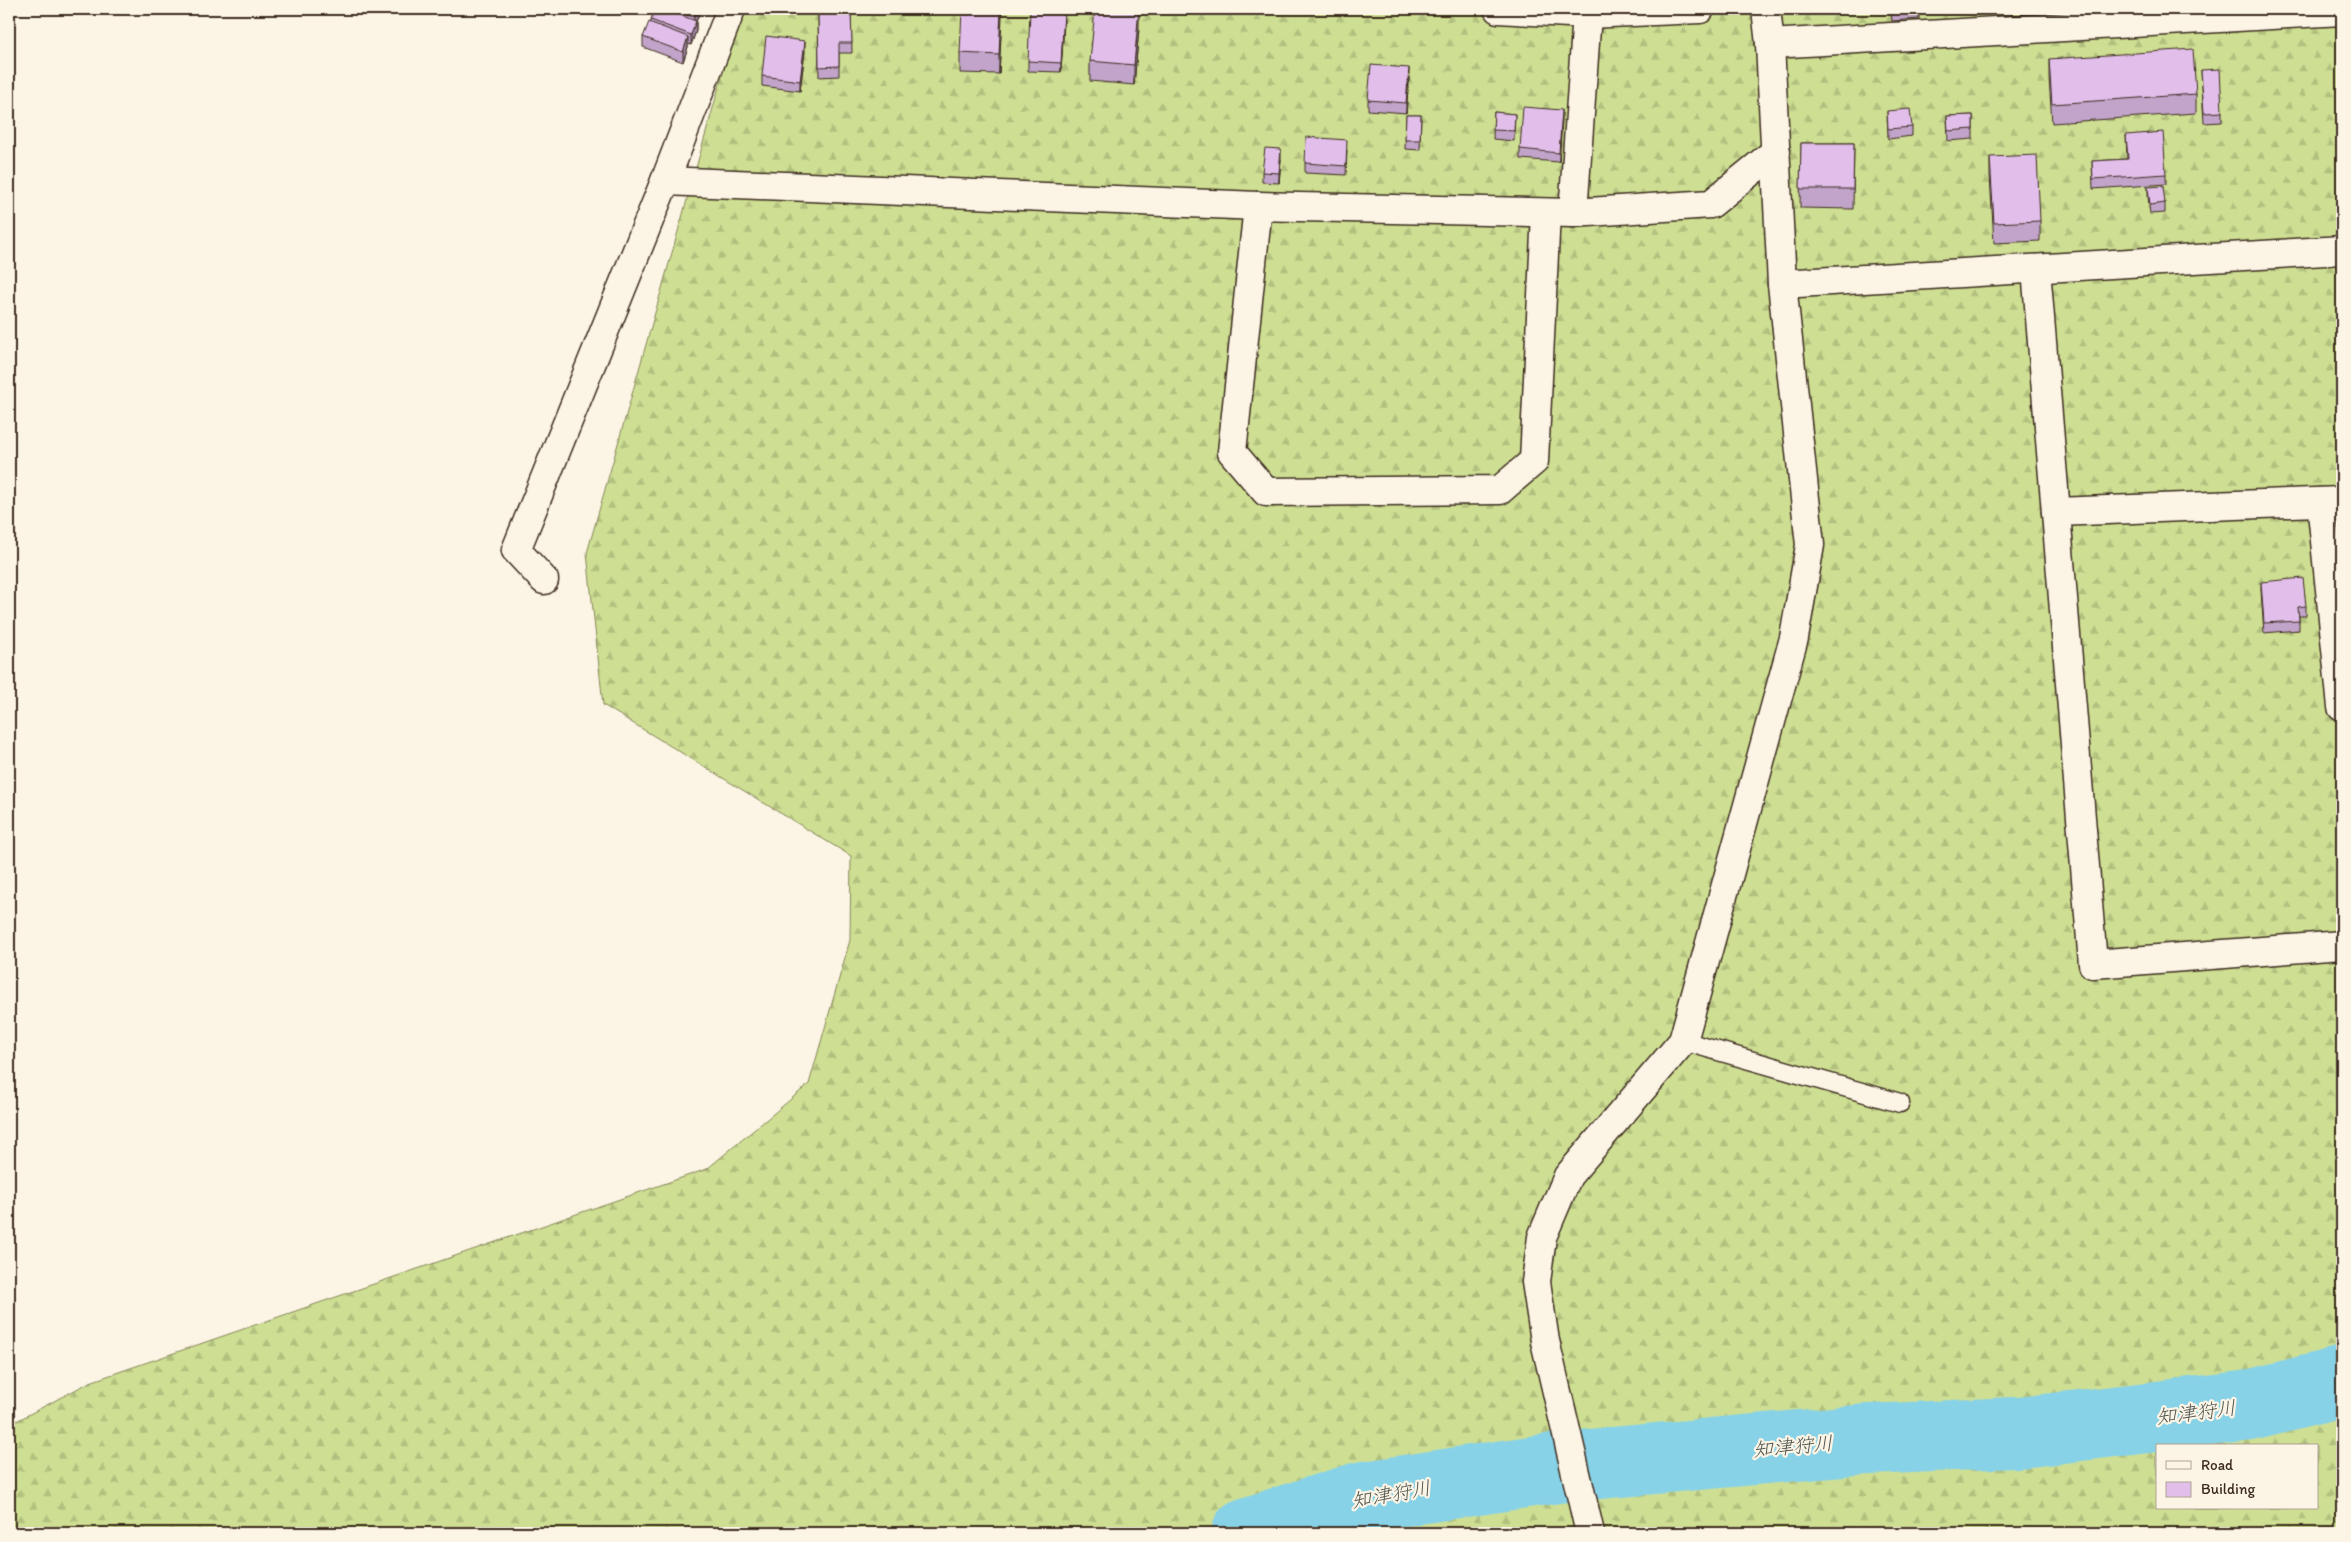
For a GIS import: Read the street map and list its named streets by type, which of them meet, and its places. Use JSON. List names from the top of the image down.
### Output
{
  "water": ["知津狩川"],
  "legend": ["Road", "Building"]
}
